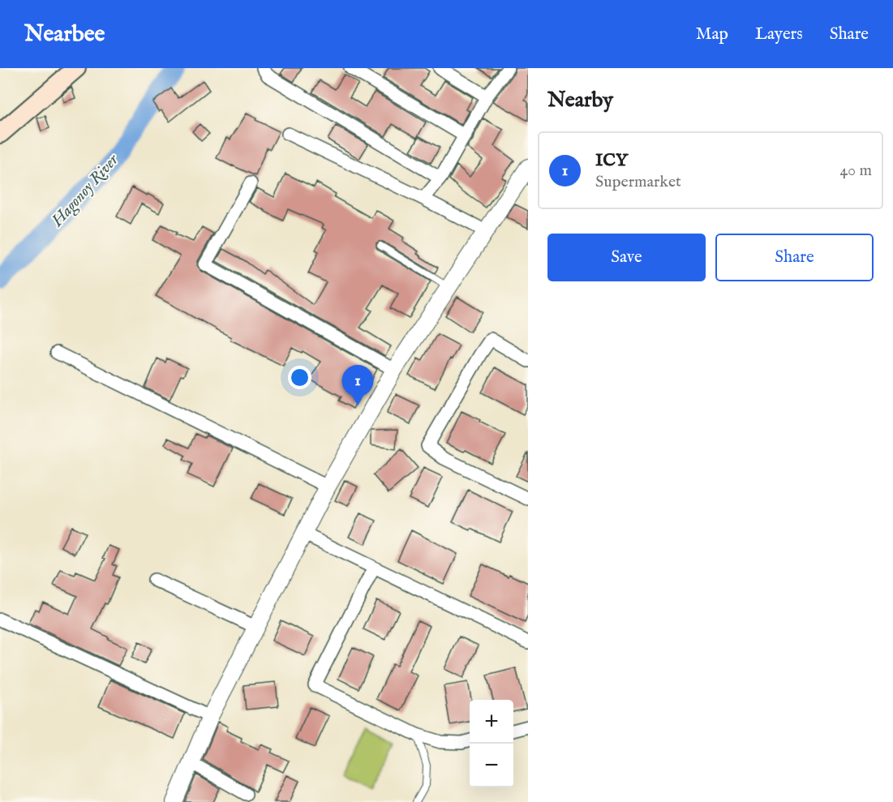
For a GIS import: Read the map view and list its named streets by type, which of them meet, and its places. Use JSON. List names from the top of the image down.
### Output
{
  "water": ["Hagonoy River"],
  "page": {
    "header": "Nearbee",
    "nav": ["Map", "Layers", "Share"],
    "heading": "Nearby",
    "list": [
      {
        "mark": "1",
        "name": "ICY",
        "note": "Supermarket",
        "value": "40 m"
      }
    ],
    "buttons": ["Save", "Share"],
    "pins": "1",
    "map_buttons": ["+", "−"]
  }
}
